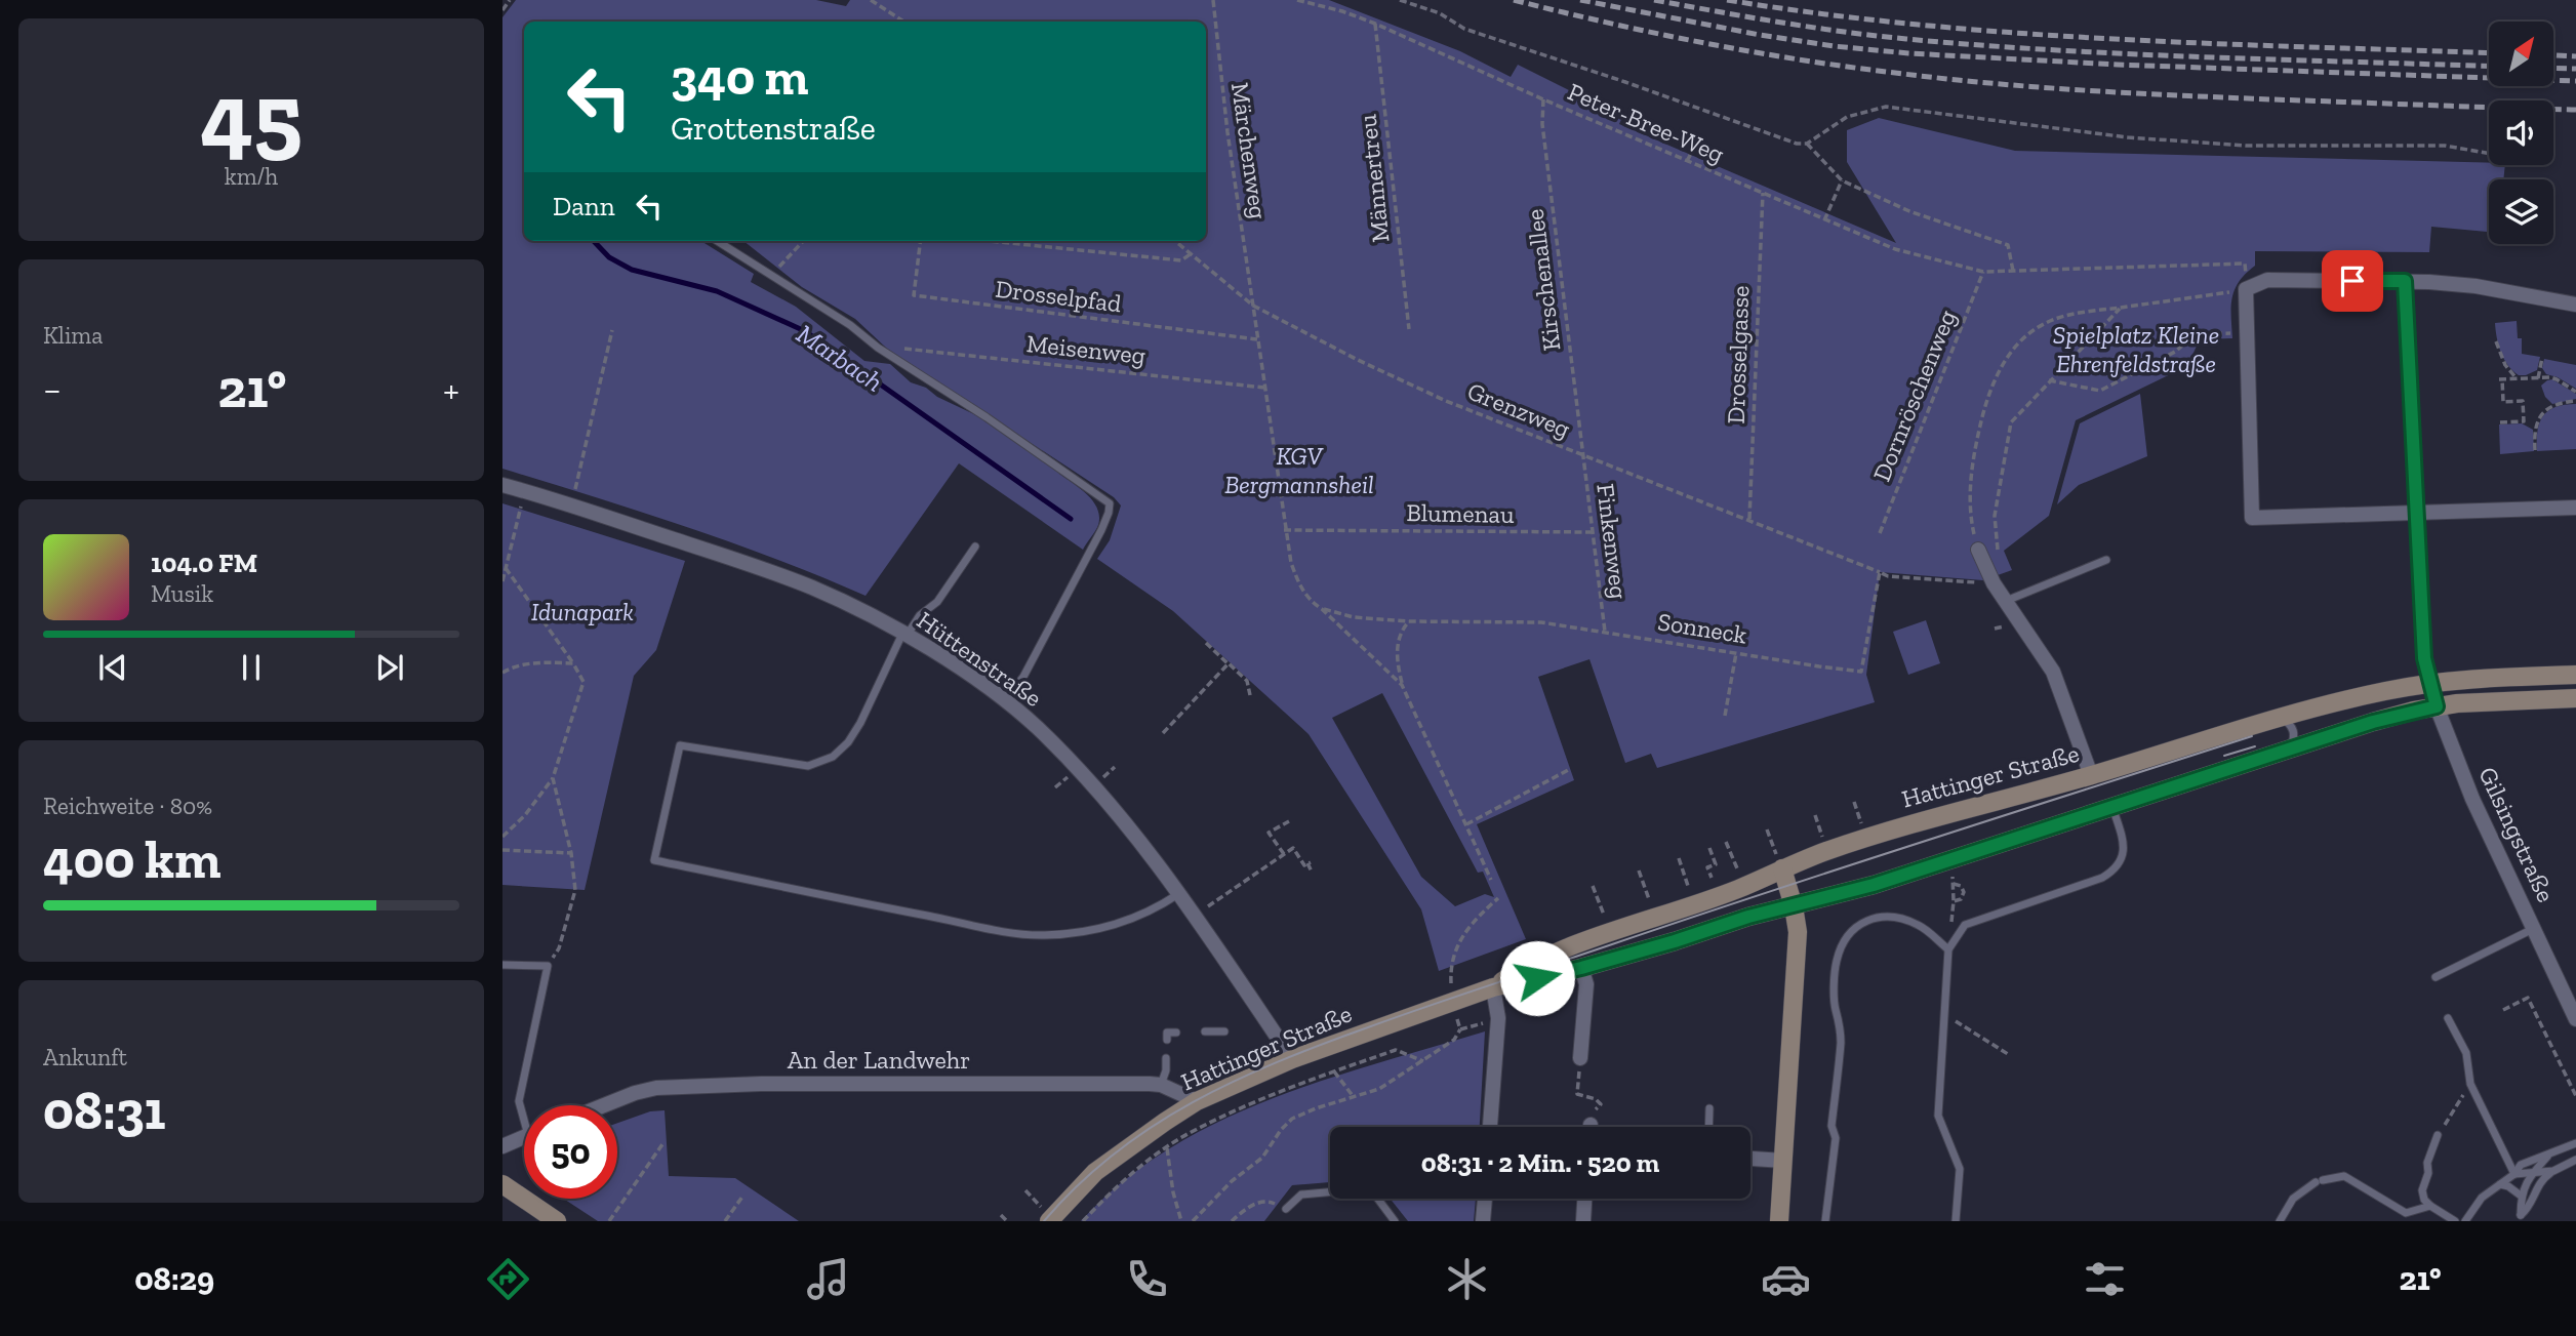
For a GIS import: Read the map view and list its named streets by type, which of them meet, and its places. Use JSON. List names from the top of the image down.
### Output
{
  "streets": {
    "main road": ["Hattinger Straße"],
    "street": ["Hüttenstraße", "Gilsingstraße", "An der Landwehr"],
    "path": [
      "Peter-Bree-Weg",
      "Märchenweg",
      "Männertreu",
      "Kirschenallee",
      "Drosselpfad",
      "Meisenweg",
      "Drosselgasse",
      "Dornröschenweg",
      "Grenzweg",
      "Blumenau",
      "Finkenweg",
      "Sonneck"
    ]
  },
  "crossings": [
    ["Peter-Bree-Weg", "Männertreu"],
    ["Peter-Bree-Weg", "Kirschenallee"],
    ["Peter-Bree-Weg", "Drosselgasse"],
    ["Peter-Bree-Weg", "Dornröschenweg"],
    ["Märchenweg", "Grenzweg"],
    ["Kirschenallee", "Grenzweg"],
    ["Kirschenallee", "Finkenweg"],
    ["Drosselgasse", "Grenzweg"],
    ["Grenzweg", "Finkenweg"],
    ["Grenzweg", "Sonneck"],
    ["Blumenau", "Finkenweg"],
    ["Finkenweg", "Sonneck"],
    ["Hüttenstraße", "Hattinger Straße"],
    ["Hattinger Straße", "Gilsingstraße"],
    ["Hattinger Straße", "An der Landwehr"]
  ],
  "water": ["Marbach"],
  "parks": ["Spielplatz Kleine Ehrenfeldstraße", "KGV Bergmannsheil", "Idunapark"],
  "north": "top right",
  "page": {
    "tile": [
      ["45", "km/h"],
      "Klima",
      ["Reichweite · 80%", "400 km"],
      ["Ankunft", "08:31"]
    ],
    "turn": ["340 m", "Grottenstraße"],
    "then": "Dann",
    "heat": ["−", "21°", "+"],
    "song": ["104.0 FM", "Musik"],
    "limit": "50",
    "trip": "08:31 · 2 Min. · 520 m",
    "tabs": ["08:29", "21°"]
  }
}
